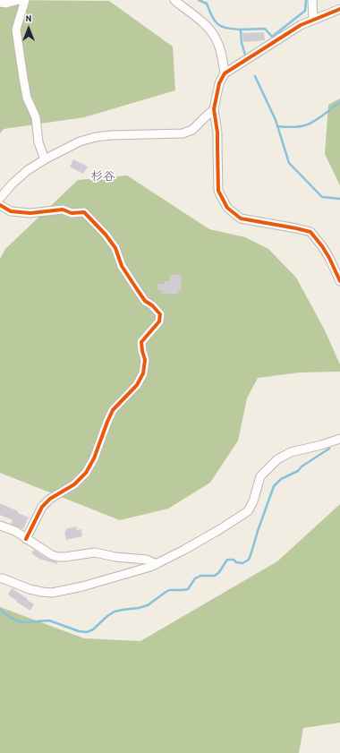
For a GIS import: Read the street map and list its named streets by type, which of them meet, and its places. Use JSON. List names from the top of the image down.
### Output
{
  "districts": ["杉谷"],
  "north": "top"
}
